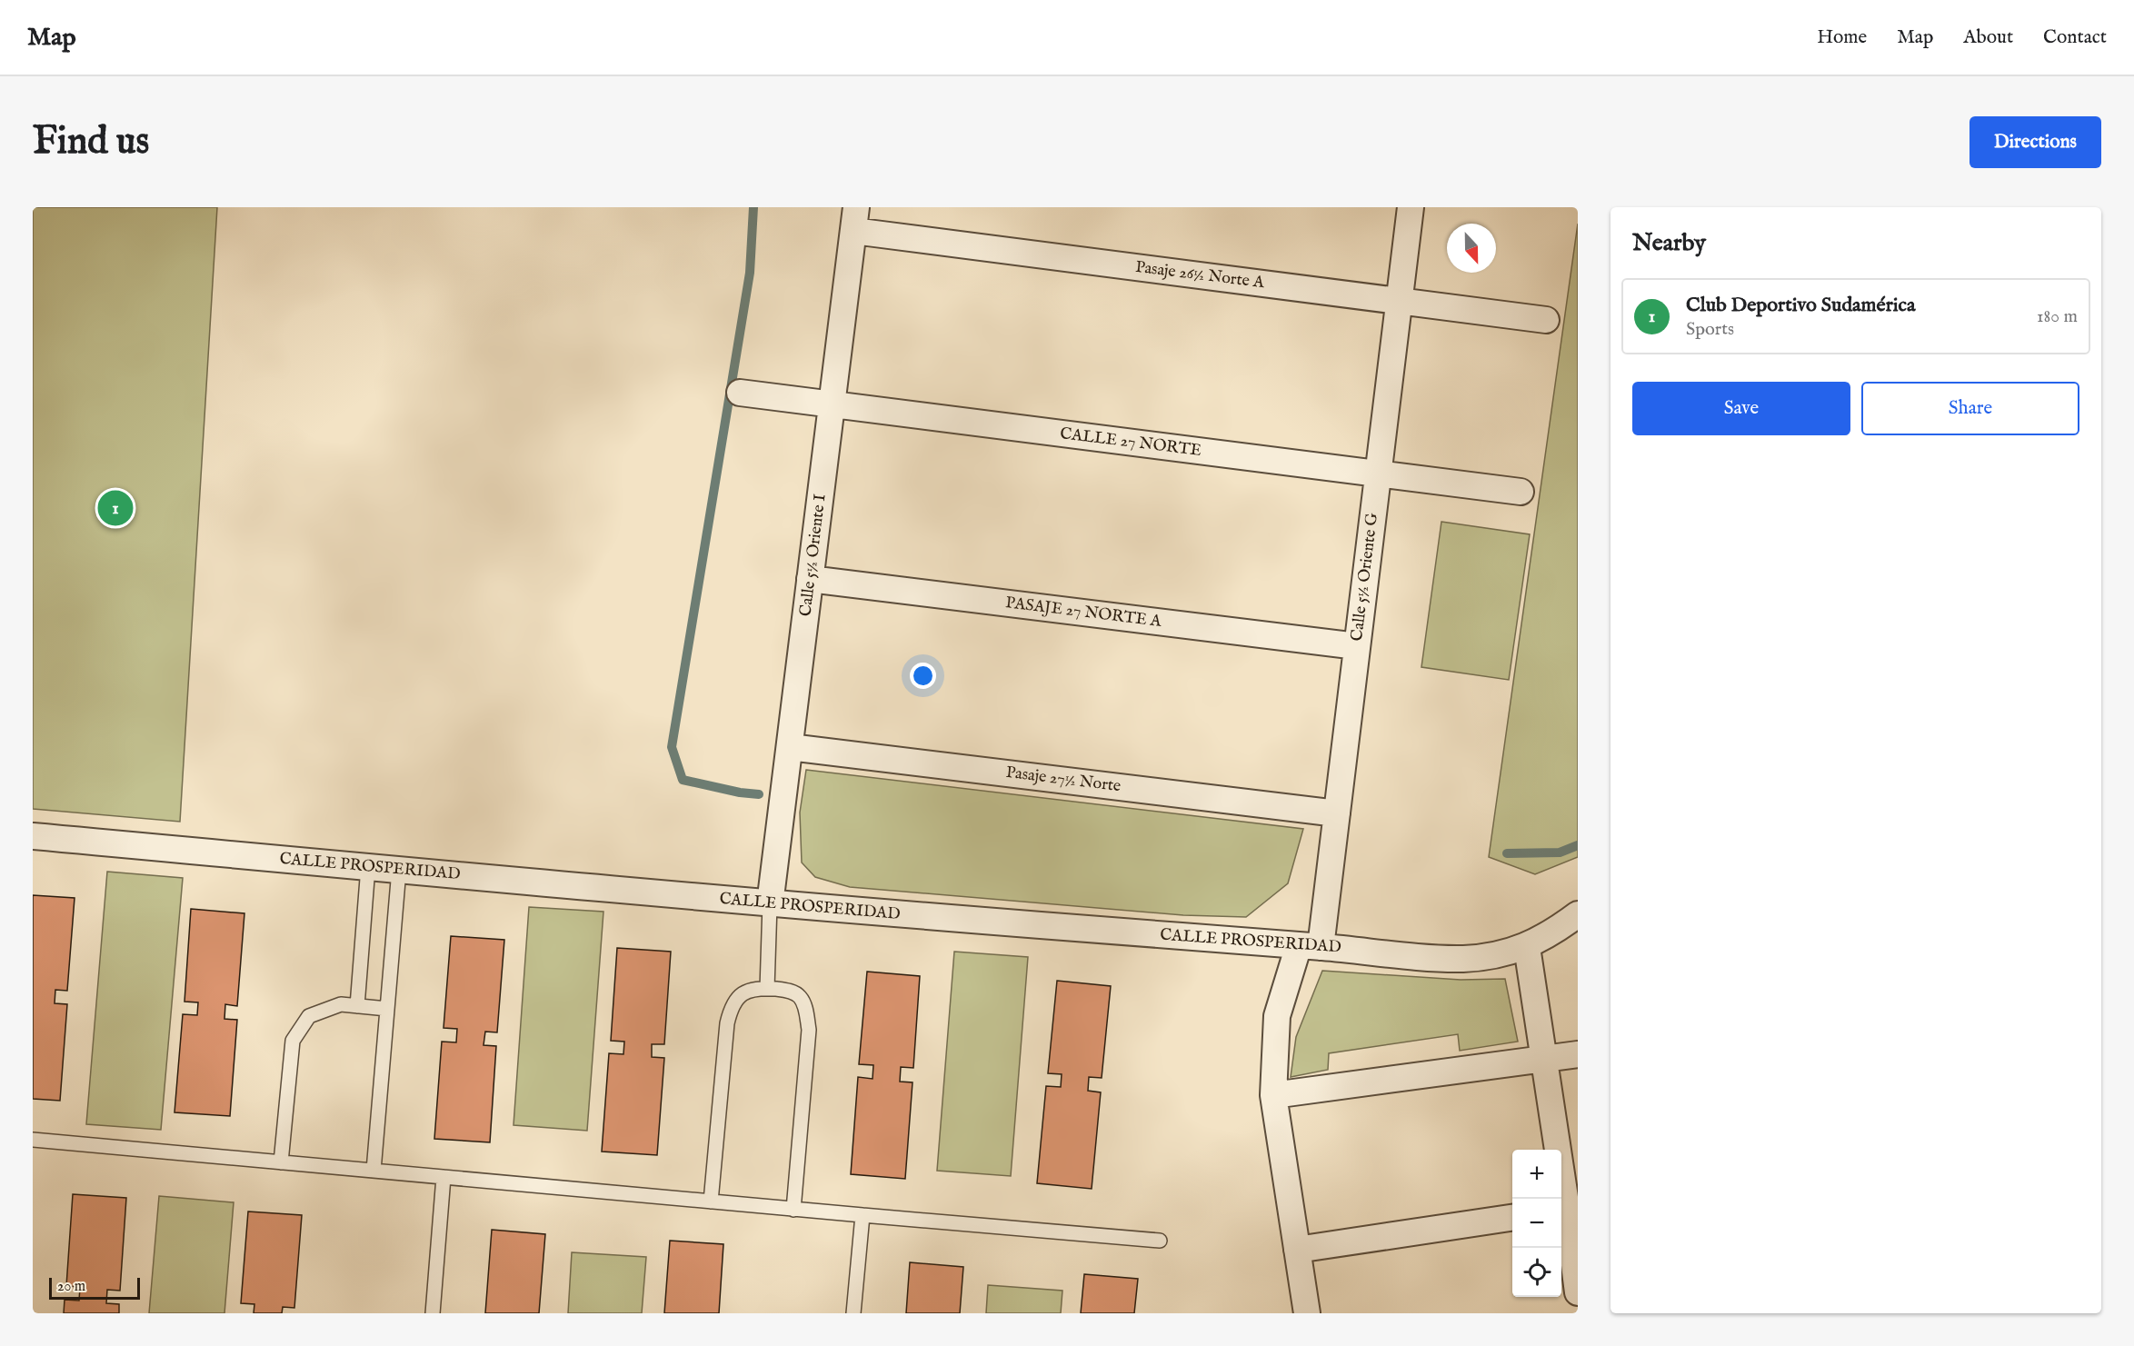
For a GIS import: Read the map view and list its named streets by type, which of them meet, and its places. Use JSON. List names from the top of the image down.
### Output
{
  "streets": {
    "street": [
      "Pasaje 26½ Norte A",
      "CALLE 27 NORTE",
      "Calle 5½ Oriente I",
      "Calle 5½ Oriente G",
      "PASAJE 27 NORTE A",
      "Pasaje 27½ Norte",
      "CALLE PROSPERIDAD"
    ]
  },
  "crossings": [
    ["Pasaje 26½ Norte A", "Calle 5½ Oriente I"],
    ["Pasaje 26½ Norte A", "Calle 5½ Oriente G"],
    ["CALLE 27 NORTE", "Calle 5½ Oriente I"],
    ["CALLE 27 NORTE", "Calle 5½ Oriente G"],
    ["Calle 5½ Oriente I", "PASAJE 27 NORTE A"],
    ["Calle 5½ Oriente I", "Pasaje 27½ Norte"],
    ["Calle 5½ Oriente I", "CALLE PROSPERIDAD"],
    ["Calle 5½ Oriente G", "PASAJE 27 NORTE A"],
    ["Calle 5½ Oriente G", "Pasaje 27½ Norte"],
    ["Calle 5½ Oriente G", "CALLE PROSPERIDAD"]
  ],
  "scale_bar": "20 m",
  "north": "bottom",
  "page": {
    "header": "Map",
    "nav": [
      "Home",
      "Map",
      "About",
      "Contact"
    ],
    "buttons": [
      "Directions",
      ["Save", "Share"]
    ],
    "title": "Find us",
    "heading": "Nearby",
    "list": [
      {
        "mark": "1",
        "name": "Club Deportivo Sudamérica",
        "note": "Sports",
        "value": "180 m"
      }
    ],
    "pins": "1",
    "map_buttons": ["+", "−"],
    "scale": "20 m"
  }
}
